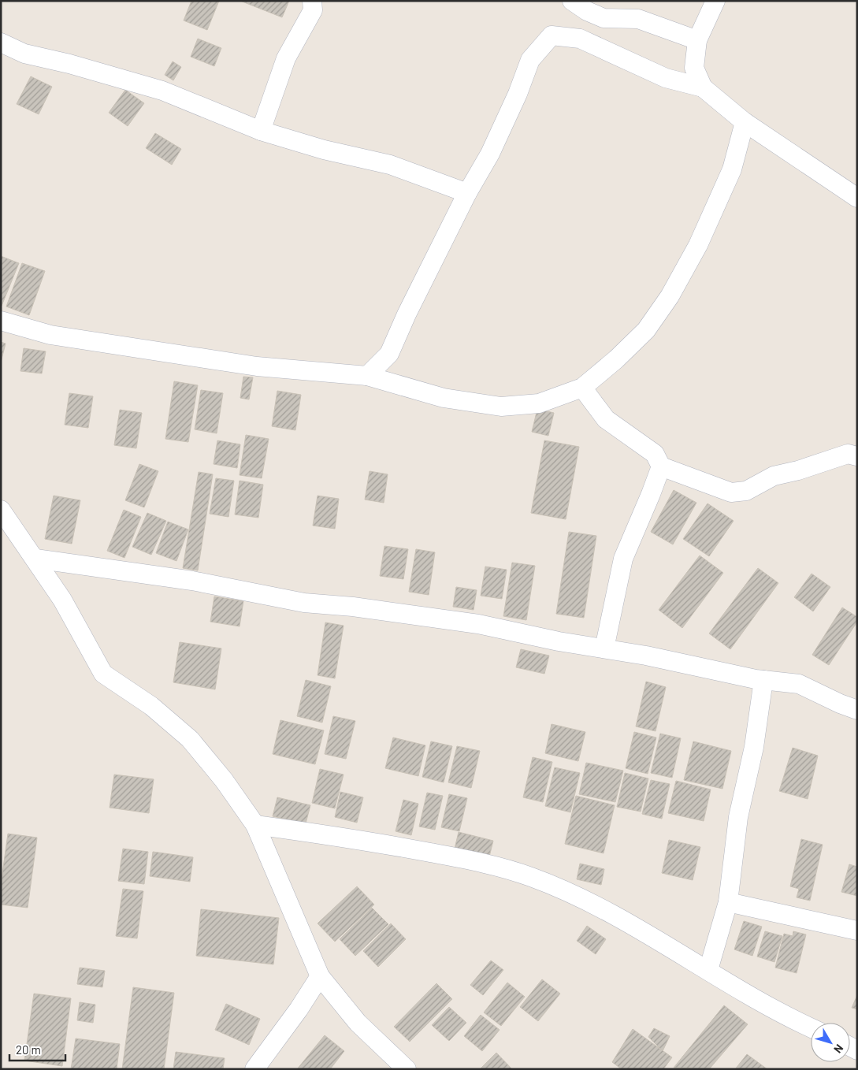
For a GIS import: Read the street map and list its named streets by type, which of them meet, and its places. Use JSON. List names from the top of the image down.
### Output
{
  "scale_bar": "20 m",
  "north": "bottom right"
}
